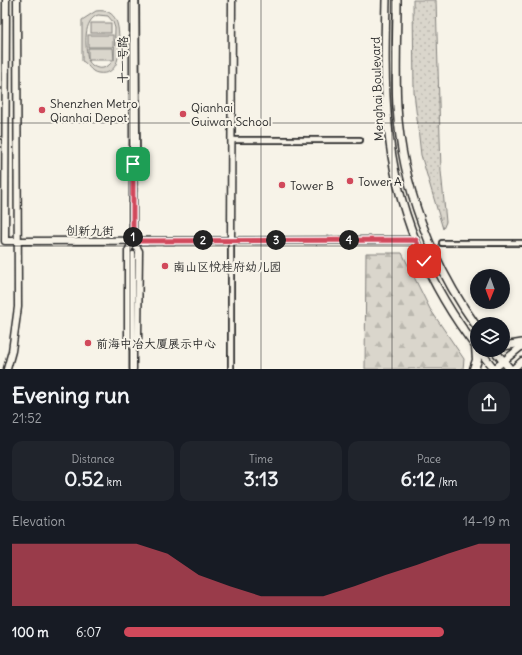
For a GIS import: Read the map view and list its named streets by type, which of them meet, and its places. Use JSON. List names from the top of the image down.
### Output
{
  "streets": {
    "main road": ["Menghai Boulevard"],
    "street": ["十一号路", "创新九街"]
  },
  "crossings": [
    ["十一号路", "创新九街"],
    ["Menghai Boulevard", "创新九街"]
  ],
  "places": [
    "Shenzhen Metro Qianhai Depot",
    "Qianhai Guiwan School",
    "Tower A",
    "Tower B",
    "南山区悦桂府幼儿园",
    "前海中冶大厦展示中心"
  ],
  "north": "bottom",
  "page": {
    "pins": [
      "1",
      "2",
      "3",
      "4"
    ],
    "heading": ["Evening run", "21:52"],
    "stats": [
      ["Distance", "0.52 km"],
      ["Time", "3:13"],
      ["Pace", "6:12 /km"]
    ],
    "chart": ["Elevation", "14–19 m"],
    "list": [
      {
        "name": "100 m",
        "note": "6:07"
      }
    ]
  }
}
